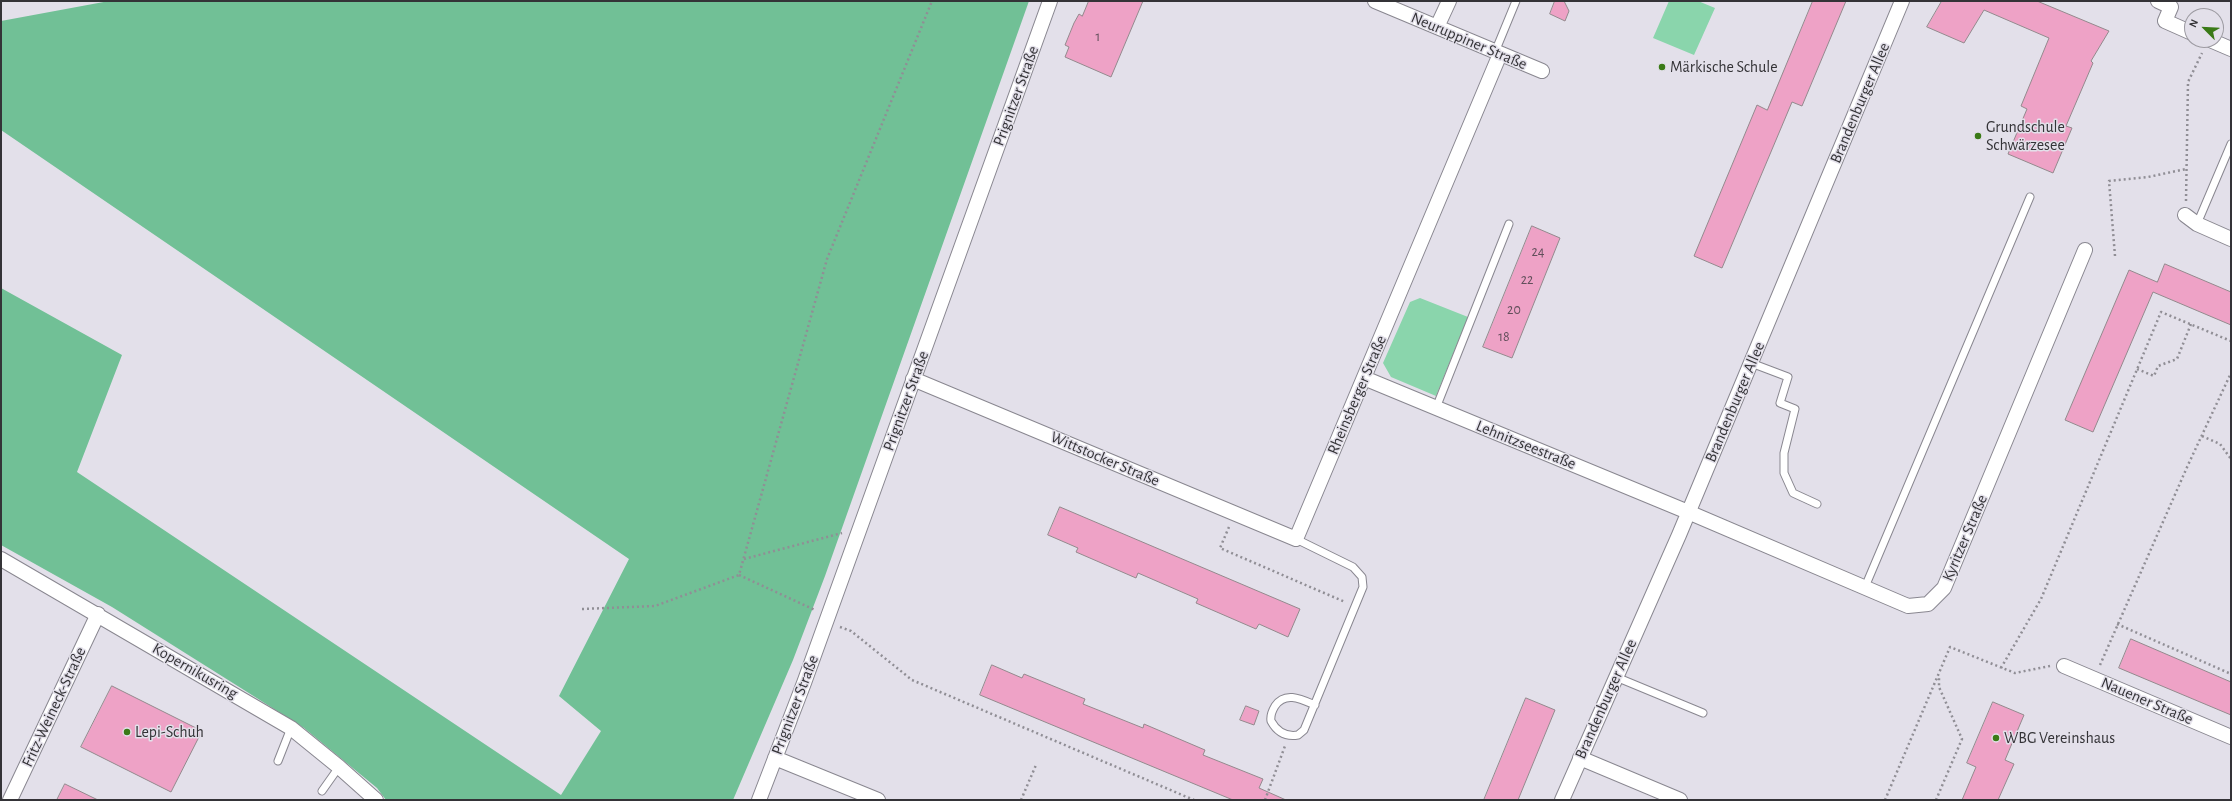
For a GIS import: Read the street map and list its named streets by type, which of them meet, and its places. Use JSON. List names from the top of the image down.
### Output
{
  "streets": {
    "street": [
      "Neuruppiner Straße",
      "Prignitzer Straße",
      "Brandenburger Allee",
      "Rheinsberger Straße",
      "Lehnitzseestraße",
      "Wittstocker Straße",
      "Kyritzer Straße",
      "Kopernikusring",
      "Nauener Straße",
      "Fritz-Weineck-Straße"
    ]
  },
  "crossings": [
    ["Neuruppiner Straße", "Rheinsberger Straße"],
    ["Prignitzer Straße", "Wittstocker Straße"],
    ["Brandenburger Allee", "Lehnitzseestraße"],
    ["Brandenburger Allee", "Kyritzer Straße"],
    ["Rheinsberger Straße", "Lehnitzseestraße"],
    ["Rheinsberger Straße", "Wittstocker Straße"],
    ["Lehnitzseestraße", "Kyritzer Straße"],
    ["Kopernikusring", "Fritz-Weineck-Straße"]
  ],
  "places": [
    "Märkische Schule",
    "Grundschule Schwärzesee",
    "Lepi-Schuh",
    "WBG Vereinshaus"
  ],
  "house_numbers": [
    "1",
    "24",
    "22",
    "20",
    "18"
  ],
  "north": "top left"
}
